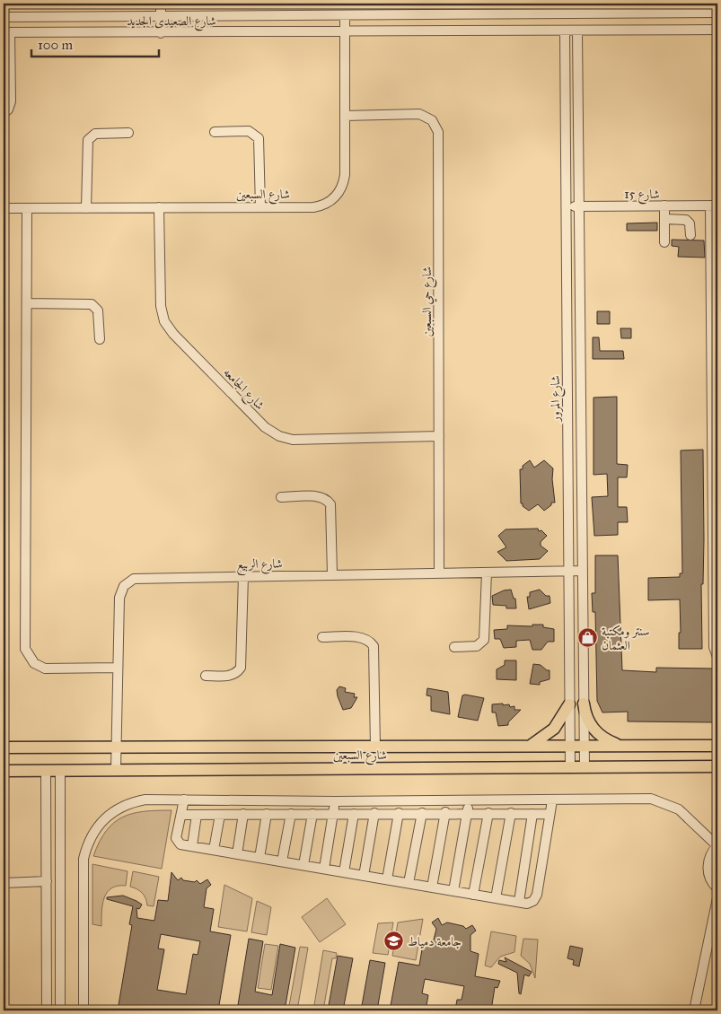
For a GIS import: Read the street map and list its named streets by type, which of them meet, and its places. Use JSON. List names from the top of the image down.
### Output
{
  "streets": {
    "main road": ["شارع السبعين"],
    "street": [
      "شارع الصعيدى الجديد",
      "شارع 15",
      "شارع حي السبعين",
      "شارع الجامعه",
      "شارع المرور",
      "شارع الربيع"
    ]
  },
  "crossings": [
    ["شارع الصعيدى الجديد", "شارع السبعين"],
    ["شارع الصعيدى الجديد", "شارع المرور"],
    ["شارع السبعين", "شارع حي السبعين"],
    ["شارع السبعين", "شارع الجامعه"],
    ["شارع السبعين", "شارع المرور"],
    ["شارع السبعين", "شارع الربيع"],
    ["شارع 15", "شارع المرور"],
    ["شارع حي السبعين", "شارع الجامعه"],
    ["شارع حي السبعين", "شارع الربيع"],
    ["شارع المرور", "شارع الربيع"]
  ],
  "places": {
    "shop": ["سنتر ومكتبة العثمان"],
    "school or university": ["جامعة دمياط"]
  },
  "scale_bar": "100 m"
}
